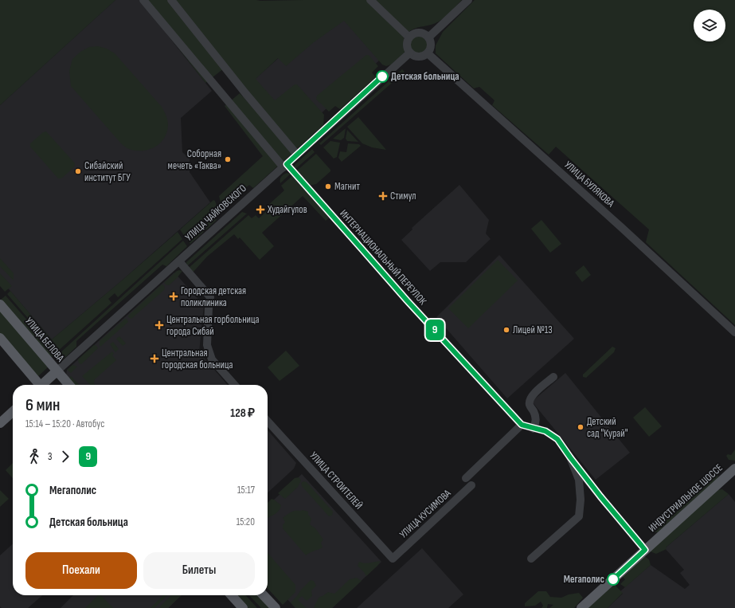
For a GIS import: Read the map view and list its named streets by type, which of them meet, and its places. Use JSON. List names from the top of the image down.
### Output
{
  "streets": {
    "main road": ["УЛИЦА ЧАЙКОВСКОГО", "УЛИЦА БЕЛОВА", "ИНДУСТРИАЛЬНОЕ ШОССЕ"],
    "street": [
      "УЛИЦА БУЛЯКОВА",
      "ИНТЕРНАЦИОНАЛЬНЫЙ ПЕРЕУЛОК",
      "УЛИЦА СТРОИТЕЛЕЙ",
      "УЛИЦА КУСИМОВА"
    ]
  },
  "crossings": [
    ["УЛИЦА БУЛЯКОВА", "УЛИЦА ЧАЙКОВСКОГО"],
    ["УЛИЦА ЧАЙКОВСКОГО", "ИНТЕРНАЦИОНАЛЬНЫЙ ПЕРЕУЛОК"],
    ["УЛИЦА ЧАЙКОВСКОГО", "УЛИЦА БЕЛОВА"],
    ["УЛИЦА СТРОИТЕЛЕЙ", "УЛИЦА КУСИМОВА"]
  ],
  "places": {
    "other": [
      "Детская больница",
      "Соборная мечеть «Таква»",
      "Сибайский институт БГУ",
      "Магнит",
      "Лицей №13",
      "Детский сад \"Курай\"",
      "Мегаполис"
    ],
    "health": [
      "Стимул",
      "Худайгулов",
      "Городская детская поликлиника",
      "Центральная горбольница города Сибай",
      "Центральная городская больница"
    ]
  },
  "lines": ["bus line 9"],
  "page": {
    "on_map": "9",
    "heading": ["6 мин", "15:14 – 15:20 · Автобус", "128 ₽"],
    "legs": ["3", "9"],
    "list": [
      {
        "name": "Мегаполис",
        "value": "15:17"
      },
      {
        "name": "Детская больница",
        "value": "15:20"
      }
    ],
    "buttons": ["Поехали", "Билеты"]
  }
}
